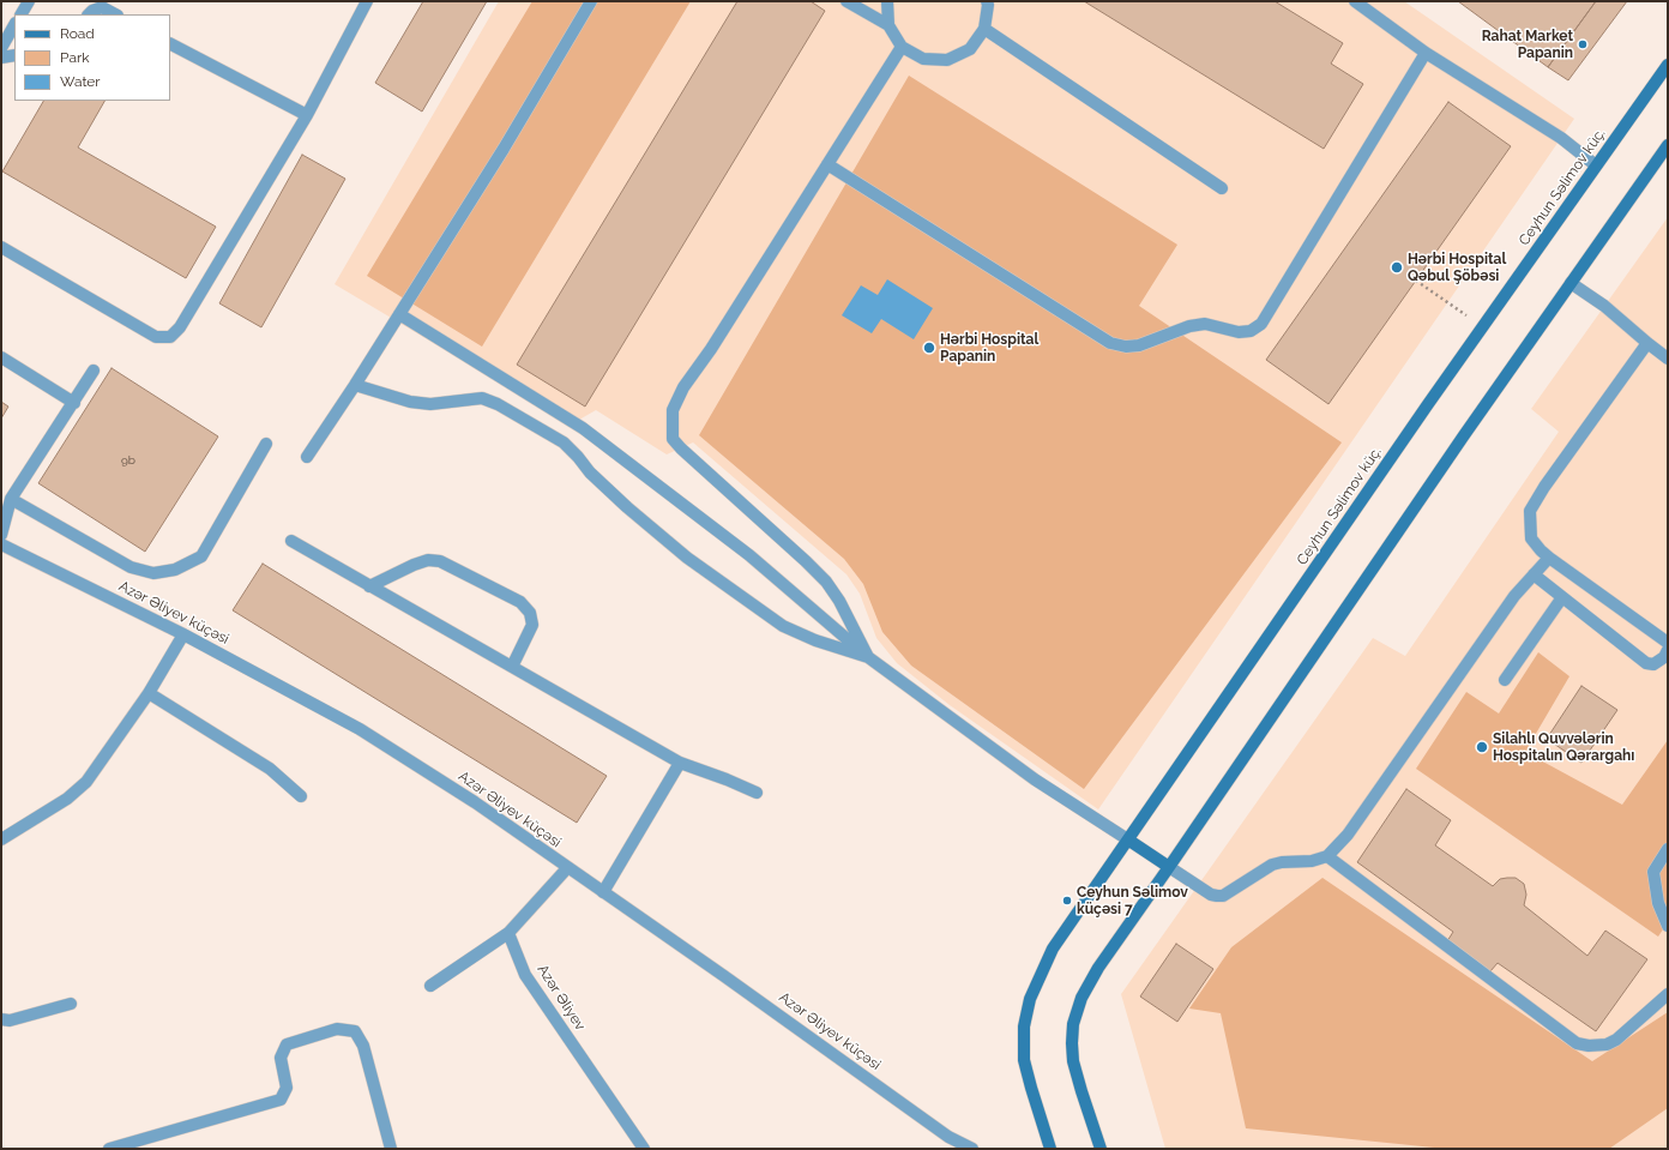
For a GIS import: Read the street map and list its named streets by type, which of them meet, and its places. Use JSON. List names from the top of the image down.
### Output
{
  "streets": {
    "main road": ["Ceyhun Səlimov küç."],
    "street": ["Azər Əliyev küçəsi", "Azər Əliyev"]
  },
  "places": [
    "Rahat Market Papanin",
    "Hərbi Hospital Qəbul Şöbəsi",
    "Hərbi Hospital Papanin",
    "Silahlı Quvvələrin Hospitalın Qərargahı",
    "Ceyhun Səlimov küçəsi 7"
  ],
  "house_numbers": ["9b"],
  "legend": ["Road", "Park", "Water"]
}
